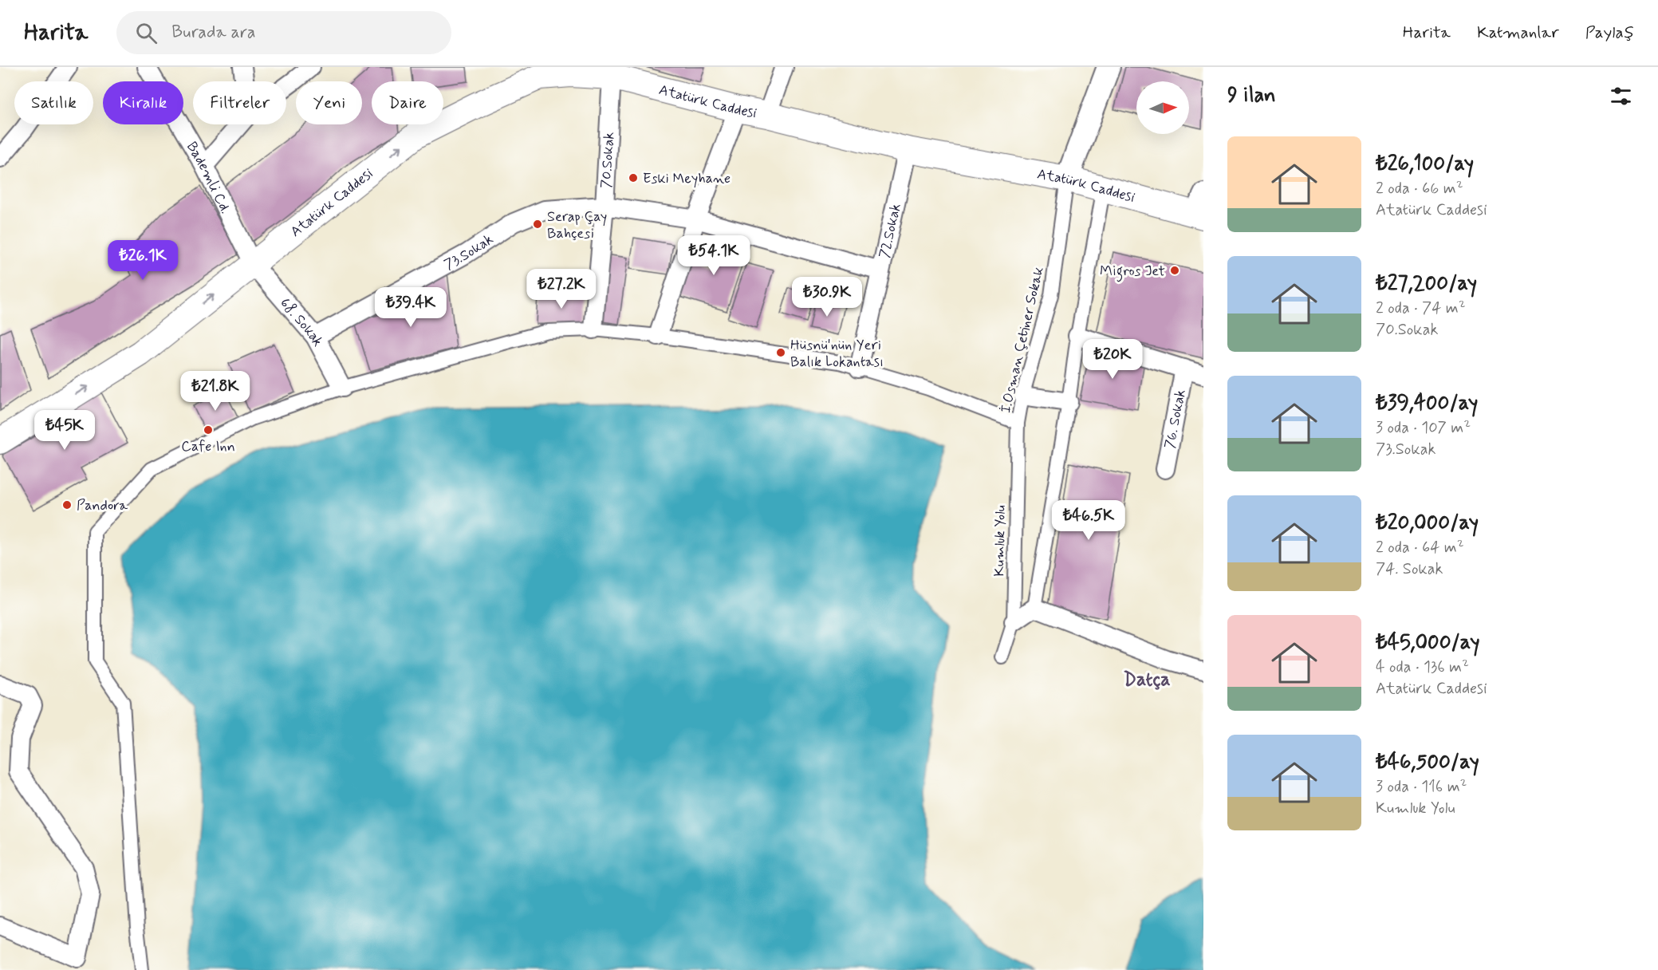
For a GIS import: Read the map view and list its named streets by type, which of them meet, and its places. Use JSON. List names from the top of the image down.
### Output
{
  "streets": {
    "main road": ["Atatürk Caddesi"],
    "street": [
      "70.Sokak",
      "Bademli Cd.",
      "72.Sokak",
      "73.Sokak",
      "68. Sokak",
      "İ.Osman Çetiner Sokak",
      "76. Sokak",
      "Kumluk Yolu"
    ]
  },
  "crossings": [
    ["Atatürk Caddesi", "70.Sokak"],
    ["Atatürk Caddesi", "Bademli Cd."],
    ["Atatürk Caddesi", "72.Sokak"],
    ["Atatürk Caddesi", "68. Sokak"],
    ["Atatürk Caddesi", "İ.Osman Çetiner Sokak"],
    ["70.Sokak", "73.Sokak"],
    ["Bademli Cd.", "68. Sokak"],
    ["72.Sokak", "73.Sokak"],
    ["73.Sokak", "68. Sokak"],
    ["İ.Osman Çetiner Sokak", "Kumluk Yolu"]
  ],
  "one_way": ["Atatürk Caddesi"],
  "districts": ["Datça"],
  "places": [
    "Eski Meyhane",
    "Serap Çay Bahçesi",
    "Migros Jet",
    "Hüsnü'nün Yeri Balık Lokantası",
    "Cafe Inn",
    "Pandora"
  ],
  "north": "right",
  "page": {
    "header": "Harita",
    "search": "Burada ara",
    "nav": ["Harita", "Katmanlar", "Paylaş"],
    "heading": "9 ilan",
    "chip": [
      "Satılık",
      "Kiralık",
      "Filtreler",
      "Yeni",
      "Daire"
    ],
    "list": [
      {
        "name": "₺26,100/ay",
        "note": "2 oda · 66 m² · Atatürk Caddesi"
      },
      {
        "name": "₺27,200/ay",
        "note": "2 oda · 74 m² · 70.Sokak"
      },
      {
        "name": "₺39,400/ay",
        "note": "3 oda · 107 m² · 73.Sokak"
      },
      {
        "name": "₺20,000/ay",
        "note": "2 oda · 64 m² · 74. Sokak"
      },
      {
        "name": "₺45,000/ay",
        "note": "4 oda · 136 m² · Atatürk Caddesi"
      },
      {
        "name": "₺46,500/ay",
        "note": "3 oda · 116 m² · Kumluk Yolu"
      }
    ],
    "price": [
      "₺54.1K",
      "₺26.1K",
      "₺27.2K",
      "₺30.9K",
      "₺39.4K",
      "₺20K",
      "₺21.8K",
      "₺45K",
      "₺46.5K"
    ]
  }
}
